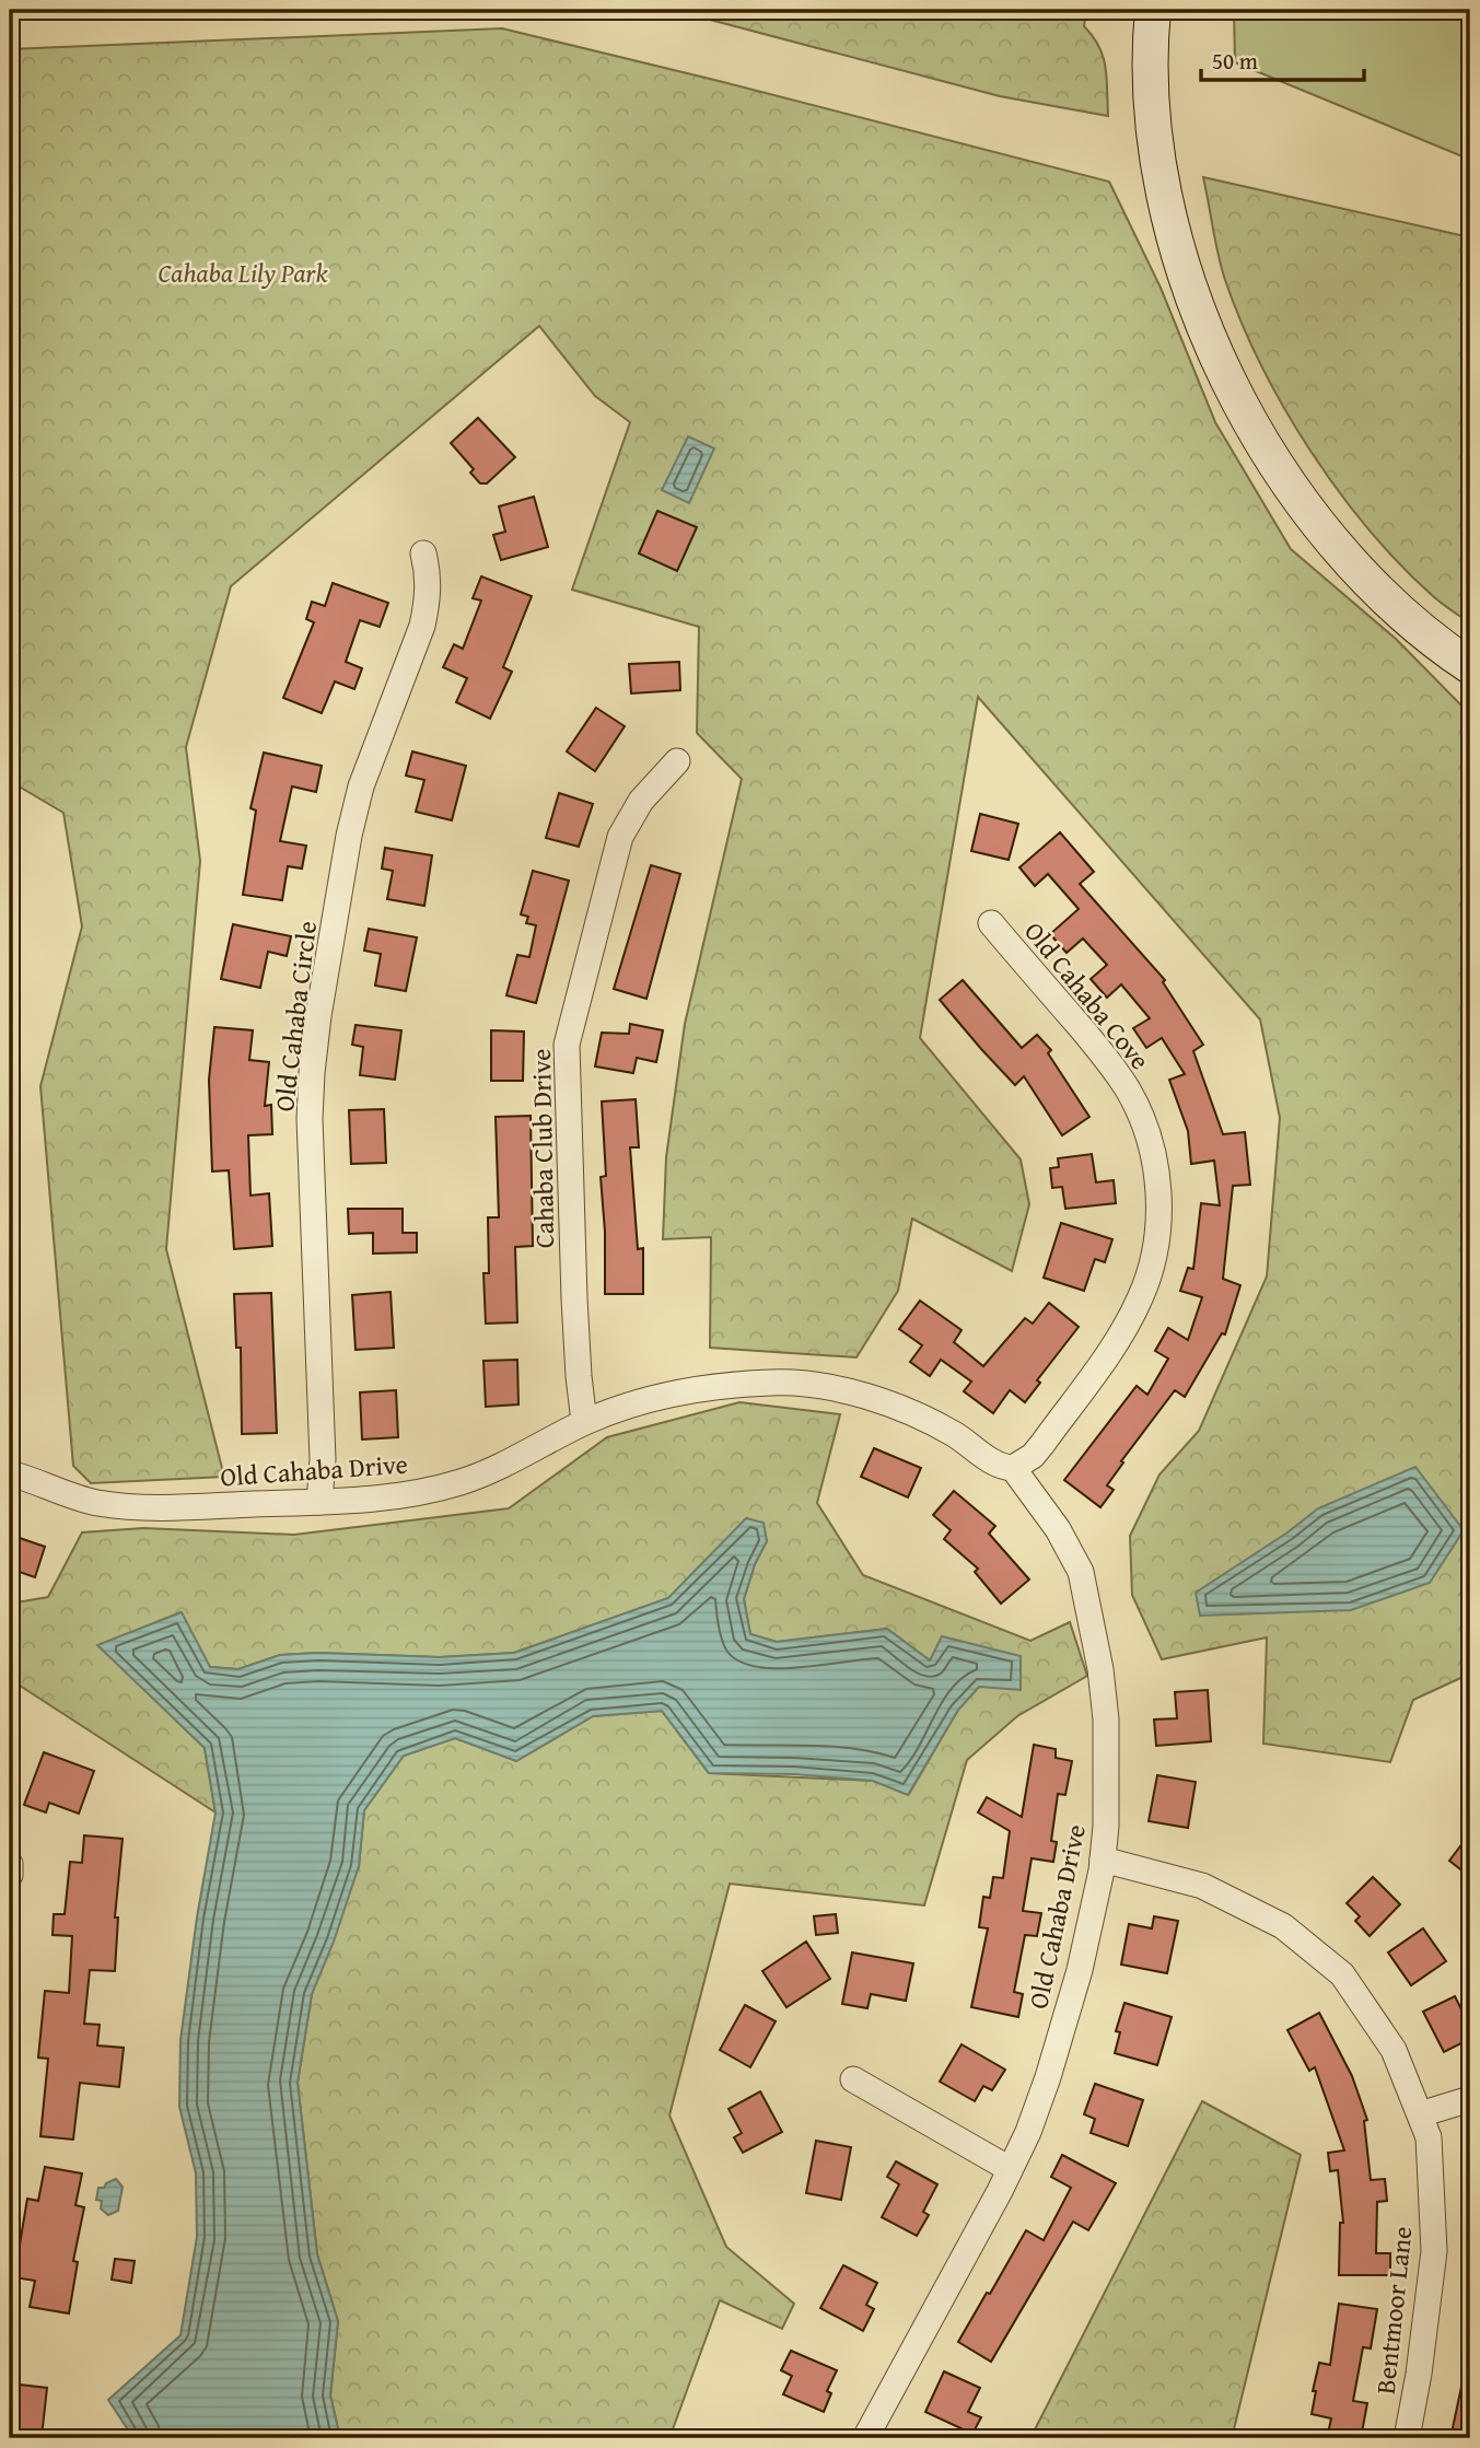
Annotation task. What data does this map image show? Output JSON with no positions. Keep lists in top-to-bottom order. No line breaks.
{"streets":{"street":["Old Cahaba Cove","Old Cahaba Circle","Cahaba Club Drive","Old Cahaba Drive","Bentmoor Lane"]},"crossings":[["Old Cahaba Cove","Old Cahaba Drive"],["Old Cahaba Circle","Old Cahaba Drive"],["Cahaba Club Drive","Old Cahaba Drive"],["Old Cahaba Drive","Bentmoor Lane"]],"parks":["Cahaba Lily Park"],"scale_bar":"50 m"}
